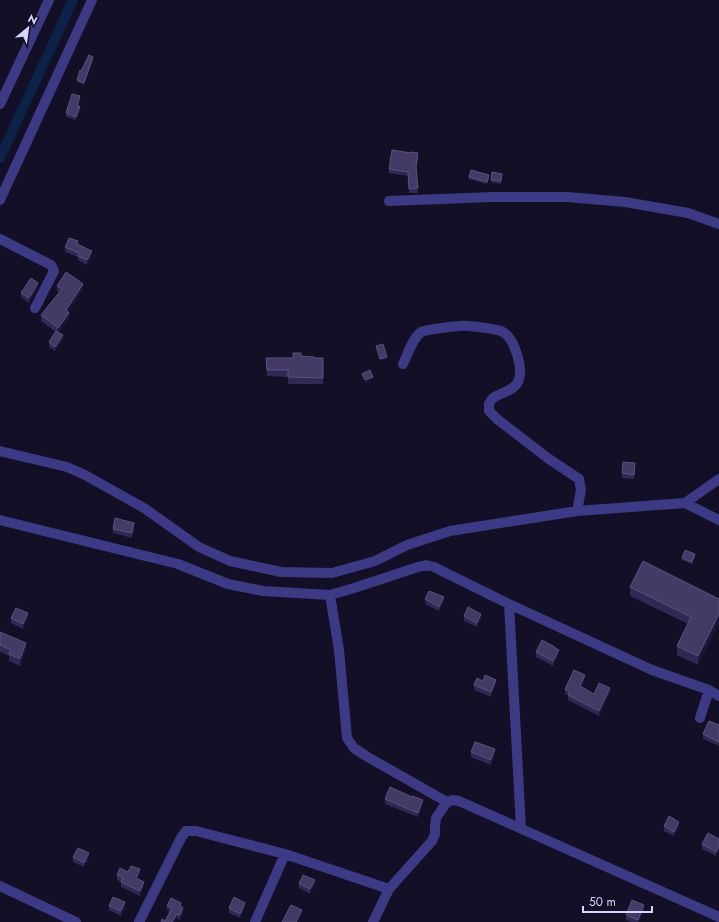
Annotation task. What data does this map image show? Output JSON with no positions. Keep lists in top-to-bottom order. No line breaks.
{"scale_bar":"50 m","north":"top right"}
